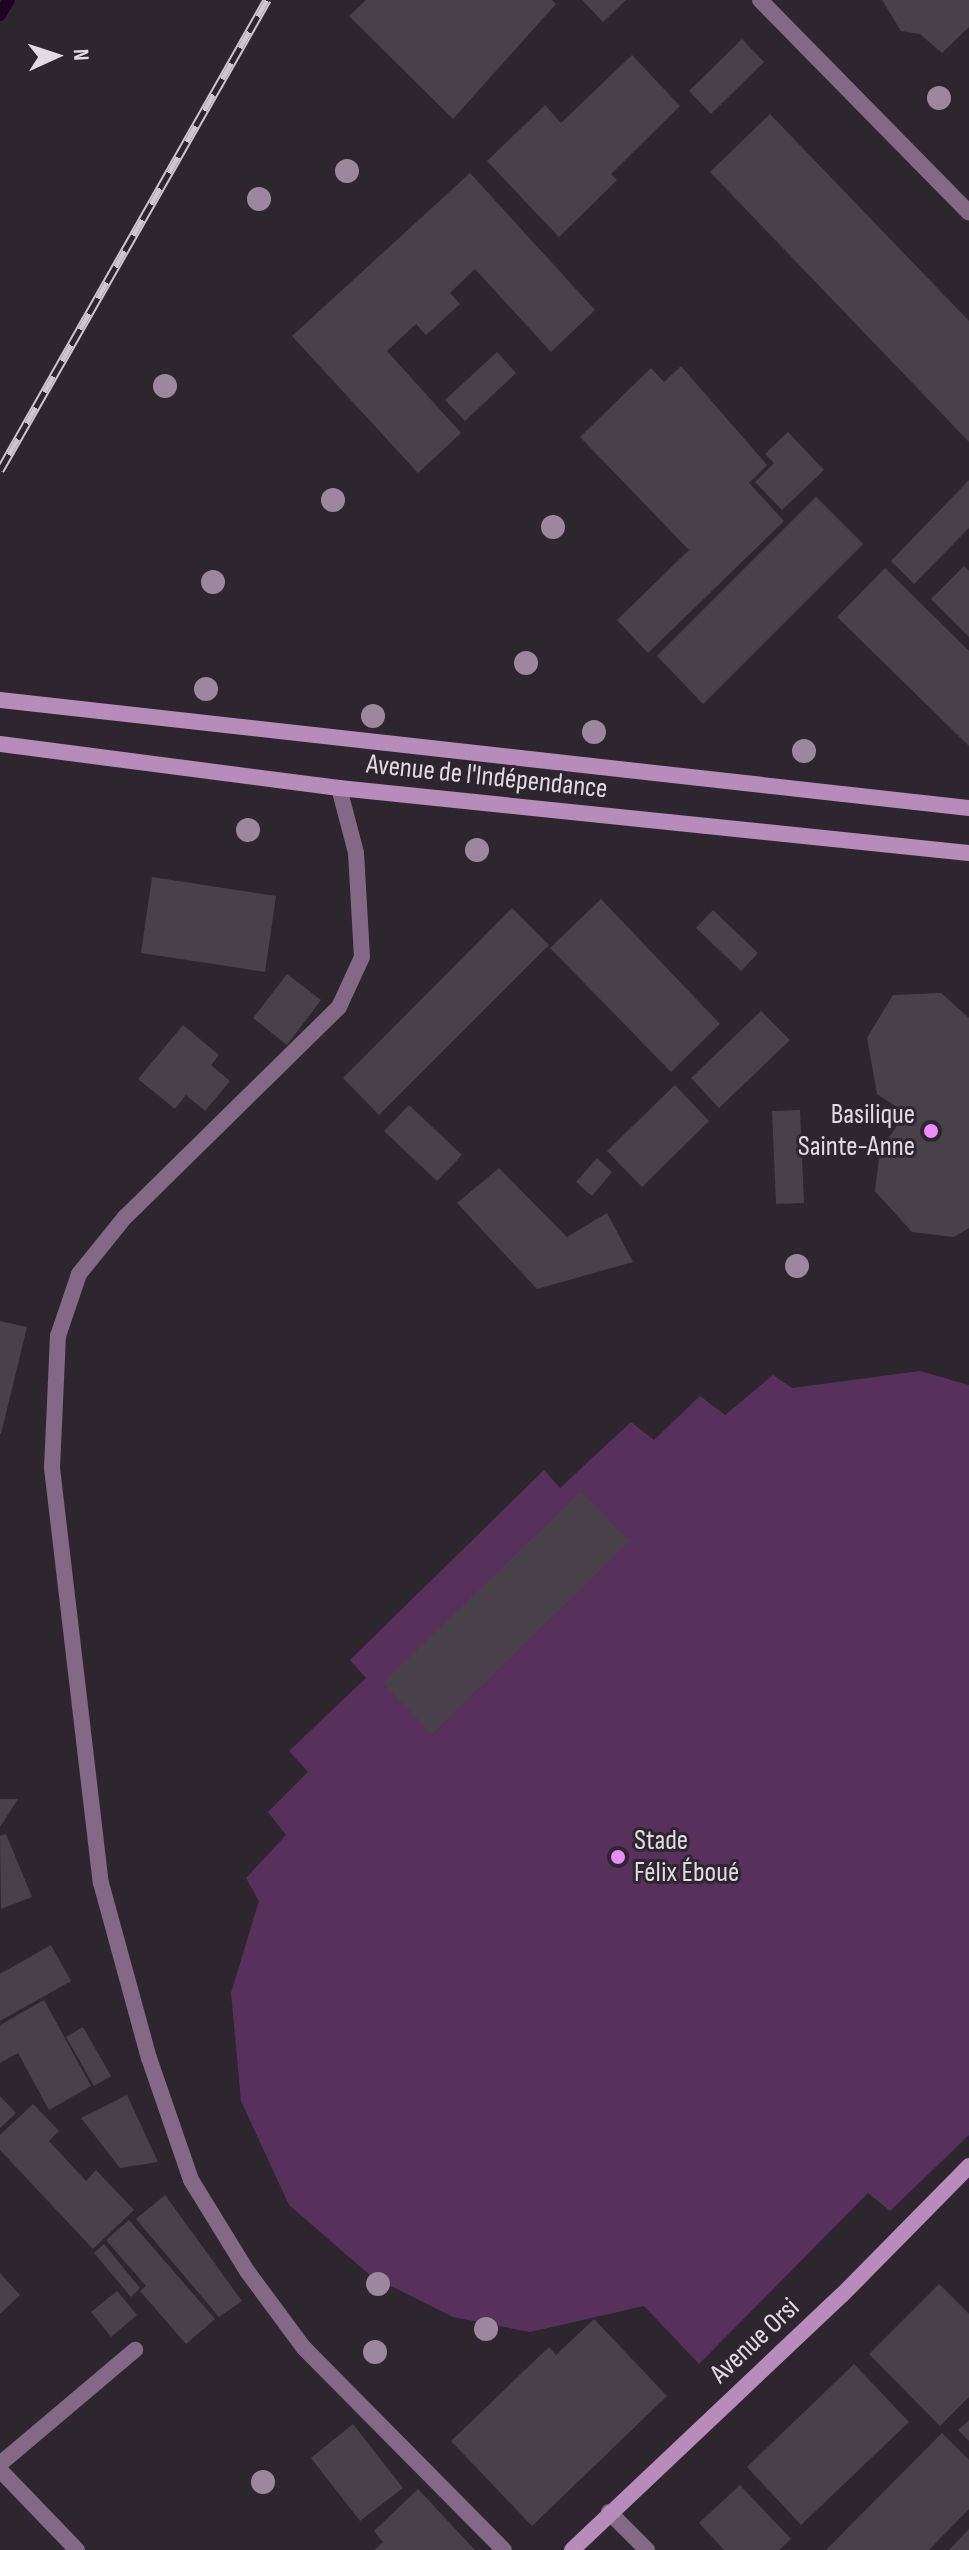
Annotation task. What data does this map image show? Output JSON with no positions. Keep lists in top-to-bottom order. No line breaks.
{"streets":{"main road":["Avenue de l'Indépendance","Avenue Orsi"]},"places":["Basilique Sainte-Anne","Stade Félix Éboué"],"north":"right"}
